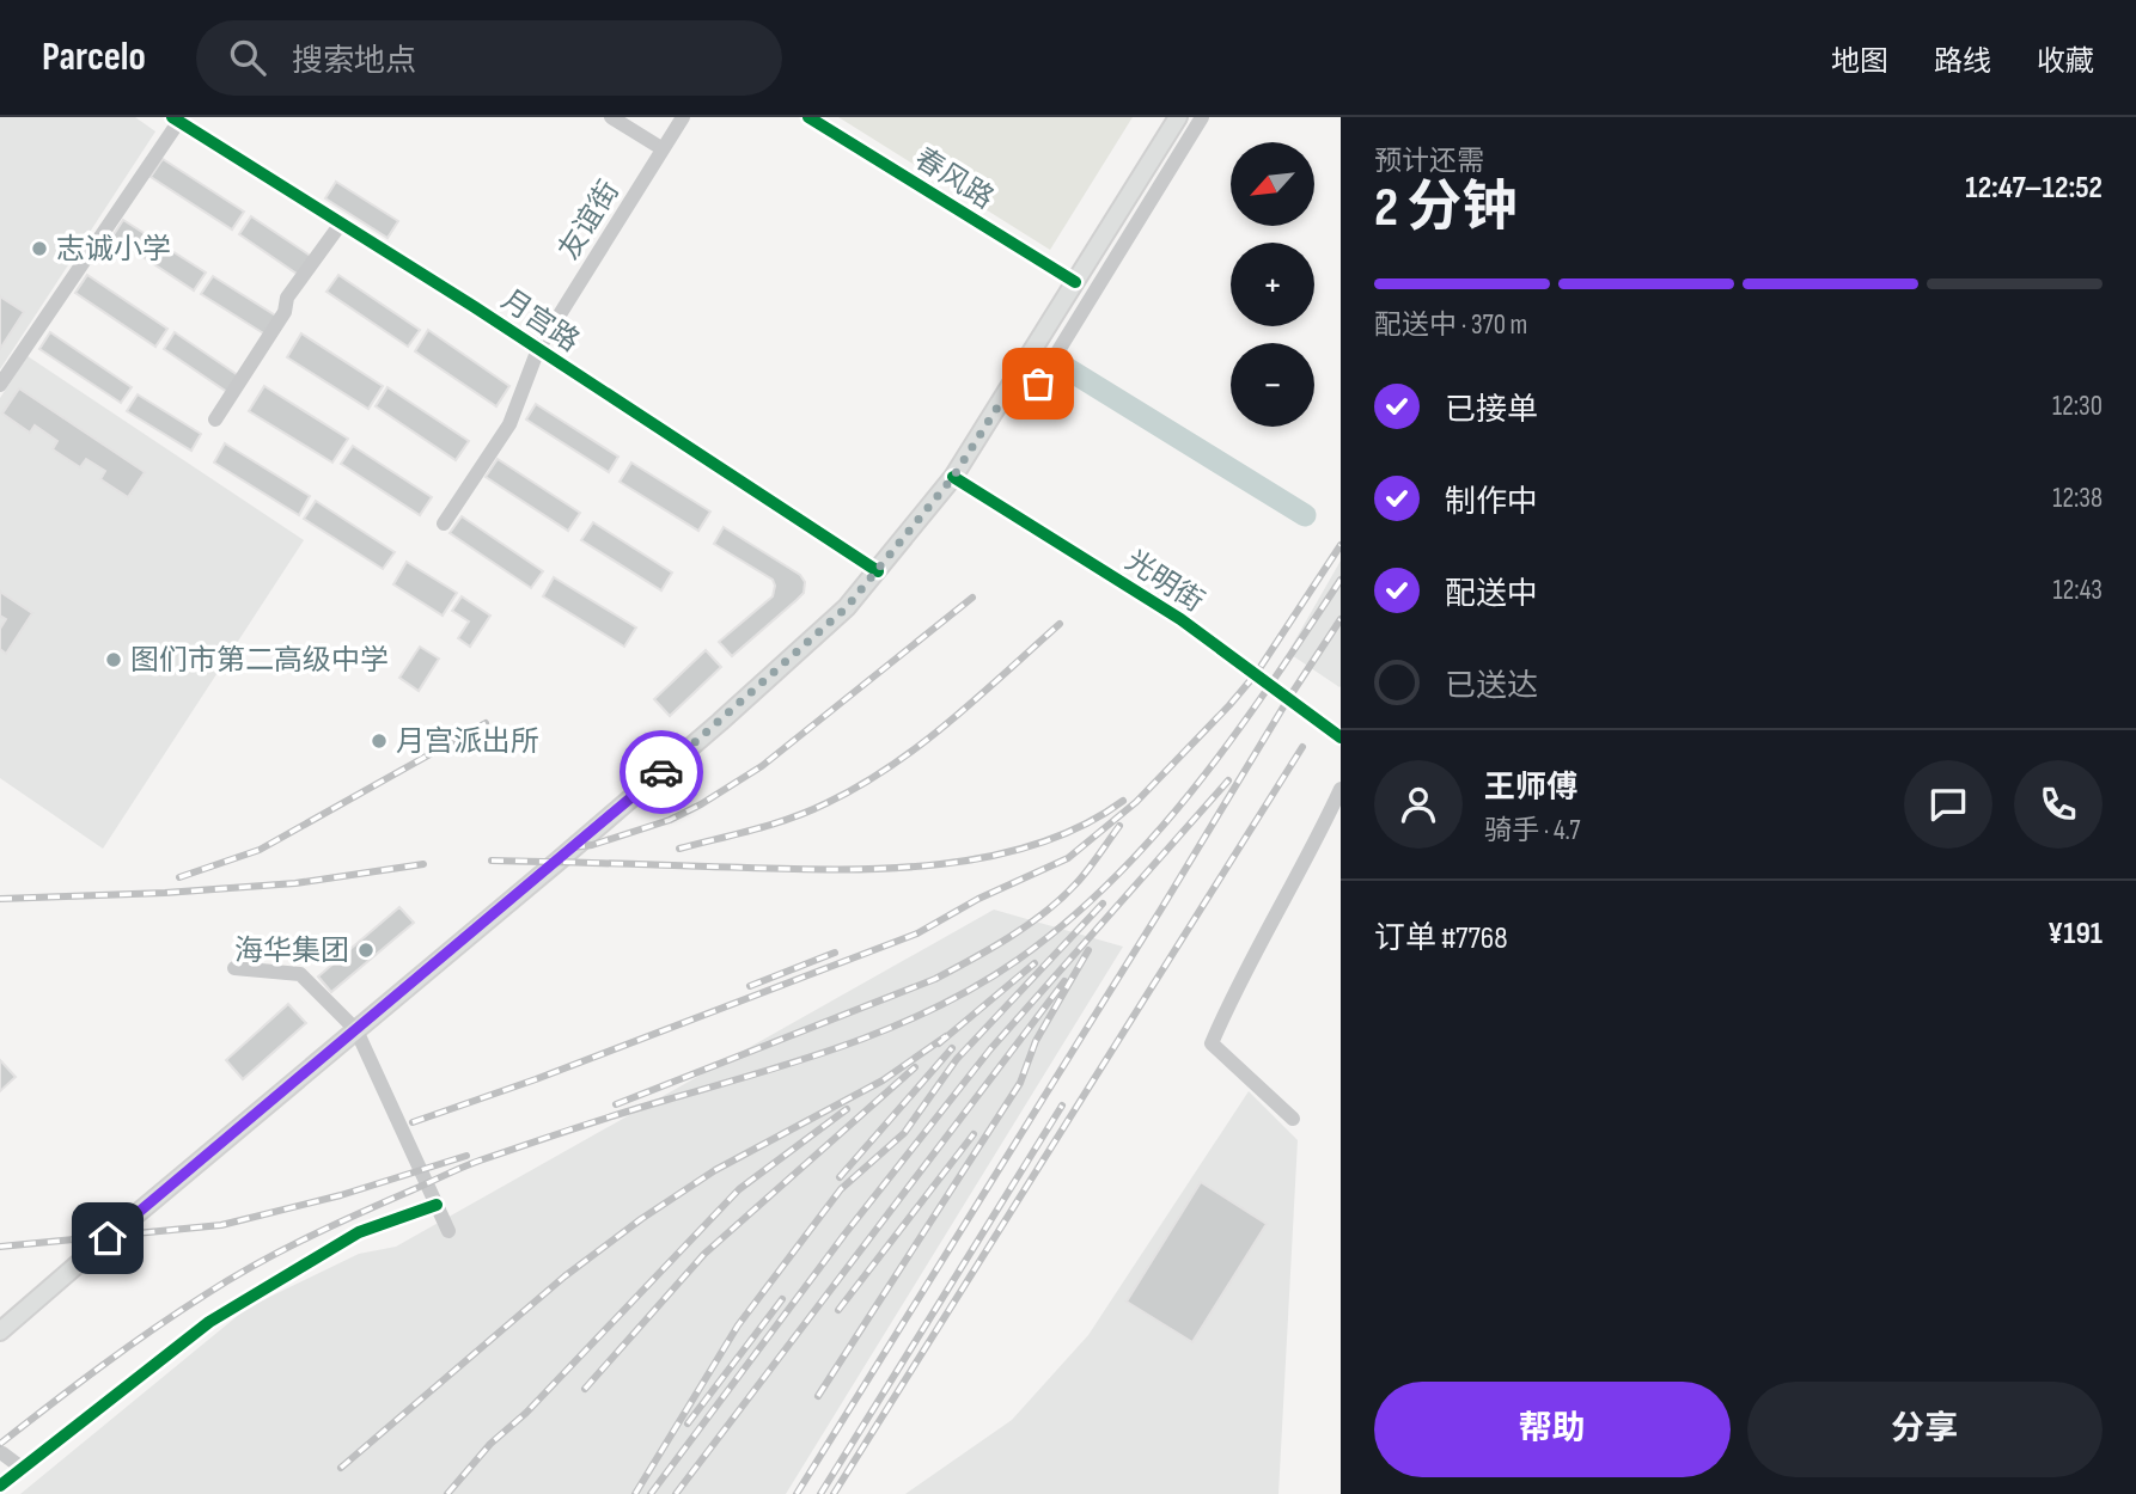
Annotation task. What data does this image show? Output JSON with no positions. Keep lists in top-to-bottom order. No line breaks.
{"streets":{"street":["春风路","友谊街","月宫路","光明街"]},"crossings":[["友谊街","月宫路"]],"places":["志诚小学","图们市第二高级中学","月宫派出所","海华集团"],"north":"bottom left","page":{"header":"Parcelo","search":"搜索地点","nav":["地图","路线","收藏"],"heading":["2 分钟","预计还需","12:47–12:52"],"panel":["王师傅","骑手 · 4.7","订单 #7768","¥191"],"map_buttons":["+","−"],"bar":"配送中 · 370 m","list":[["已接单","12:30"],["制作中","12:38"],["配送中","12:43"],"已送达"],"buttons":["帮助","分享"]}}
